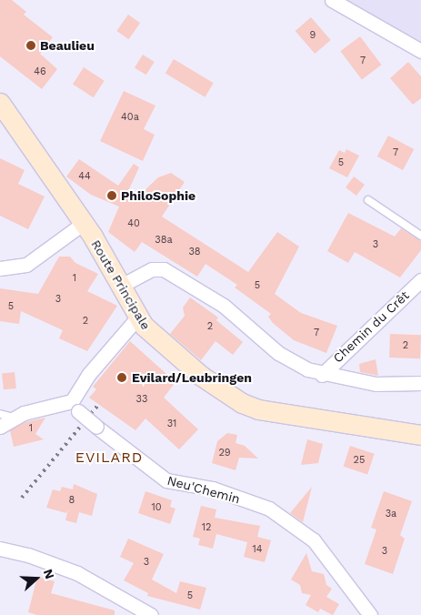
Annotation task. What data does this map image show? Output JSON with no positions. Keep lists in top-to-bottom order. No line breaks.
{"streets":{"street":["Route Principale","Chemin du Crêt","Neu'Chemin"]},"districts":["EVILARD"],"places":["Beaulieu","PhiloSophie","Evilard/Leubringen"],"house_numbers":["9","7","46","40a","7","5","44","40","38a","3","38","1","5","3","5","2","2","7","2","33","31","1","29","25","8","10","3a","12","14","3","3","5"],"north":"right"}
